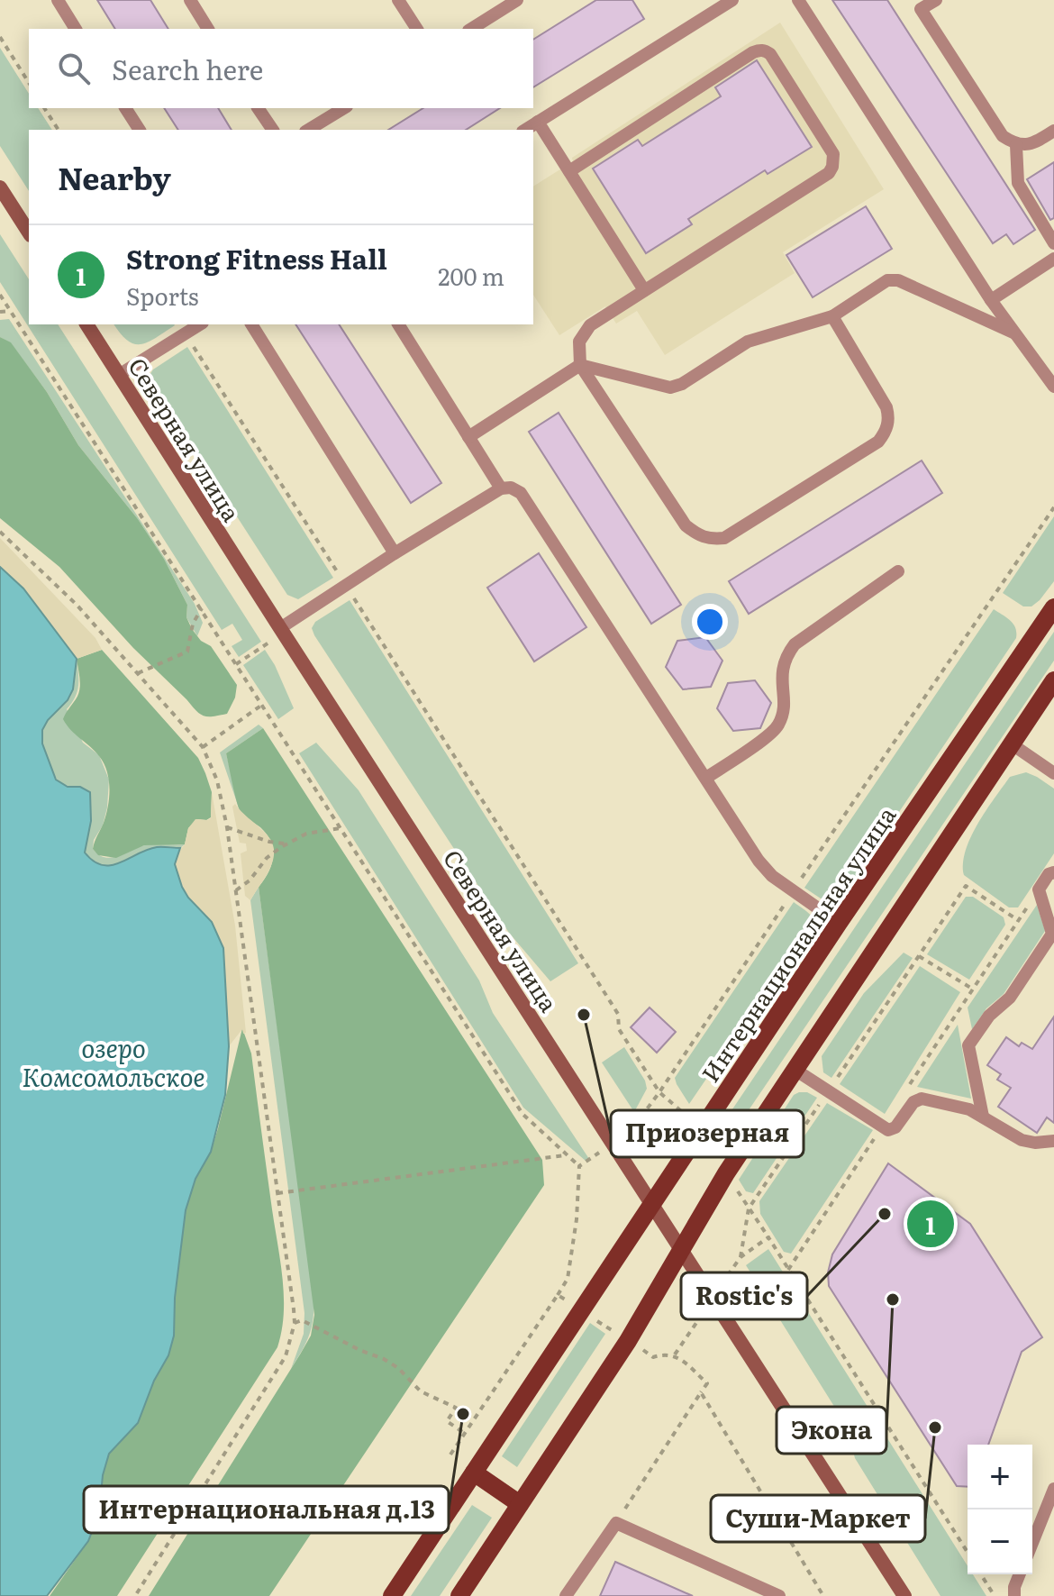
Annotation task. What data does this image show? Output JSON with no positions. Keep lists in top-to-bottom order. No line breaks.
{"streets":{"main road":["Северная улица","Интернациональная улица"]},"crossings":[["Северная улица","Интернациональная улица"]],"water":["озеро Комсомольское"],"places":["Приозерная","Rostic's","Экона","Интернациональная д.13","Суши-Маркет"],"page":{"search":"Search here","heading":"Nearby","list":[{"mark":"1","name":"Strong Fitness Hall","note":"Sports","value":"200 m"}],"pins":"1","map_buttons":["+","−"]}}
